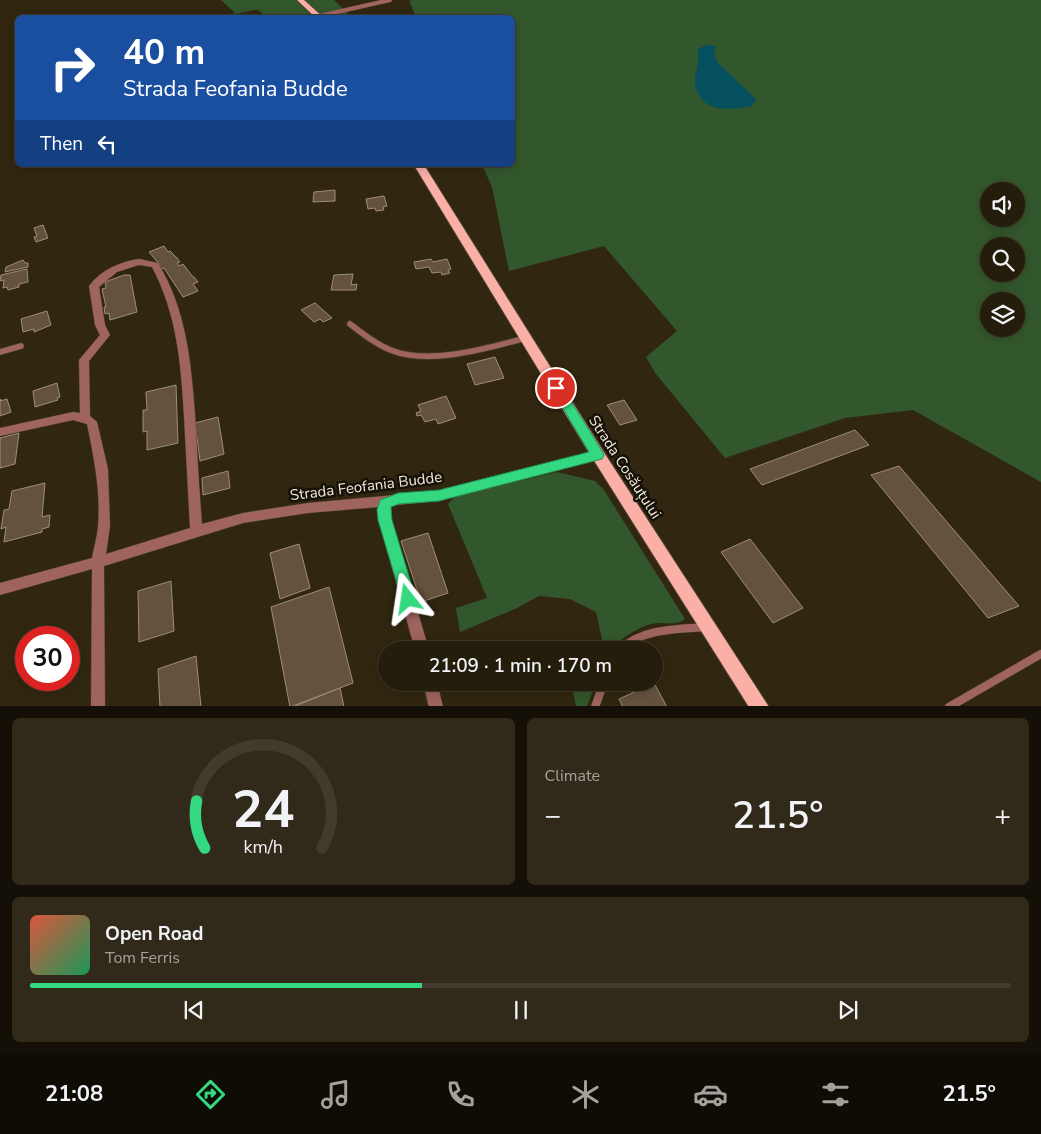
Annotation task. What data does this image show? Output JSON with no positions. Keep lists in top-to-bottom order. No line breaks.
{"streets":{"main road":["Strada Cosăuțului"],"street":["Strada Feofania Budde"]},"crossings":[["Strada Cosăuțului","Strada Feofania Budde"]],"page":{"turn":["40 m","Strada Feofania Budde"],"then":"Then","limit":"30","trip":"21:09 · 1 min · 170 m","tile":"Climate","heat":["−","21.5°","+"],"song":["Open Road","Tom Ferris"],"tabs":["21:08","21.5°"],"gauge":["24","km/h"]}}
